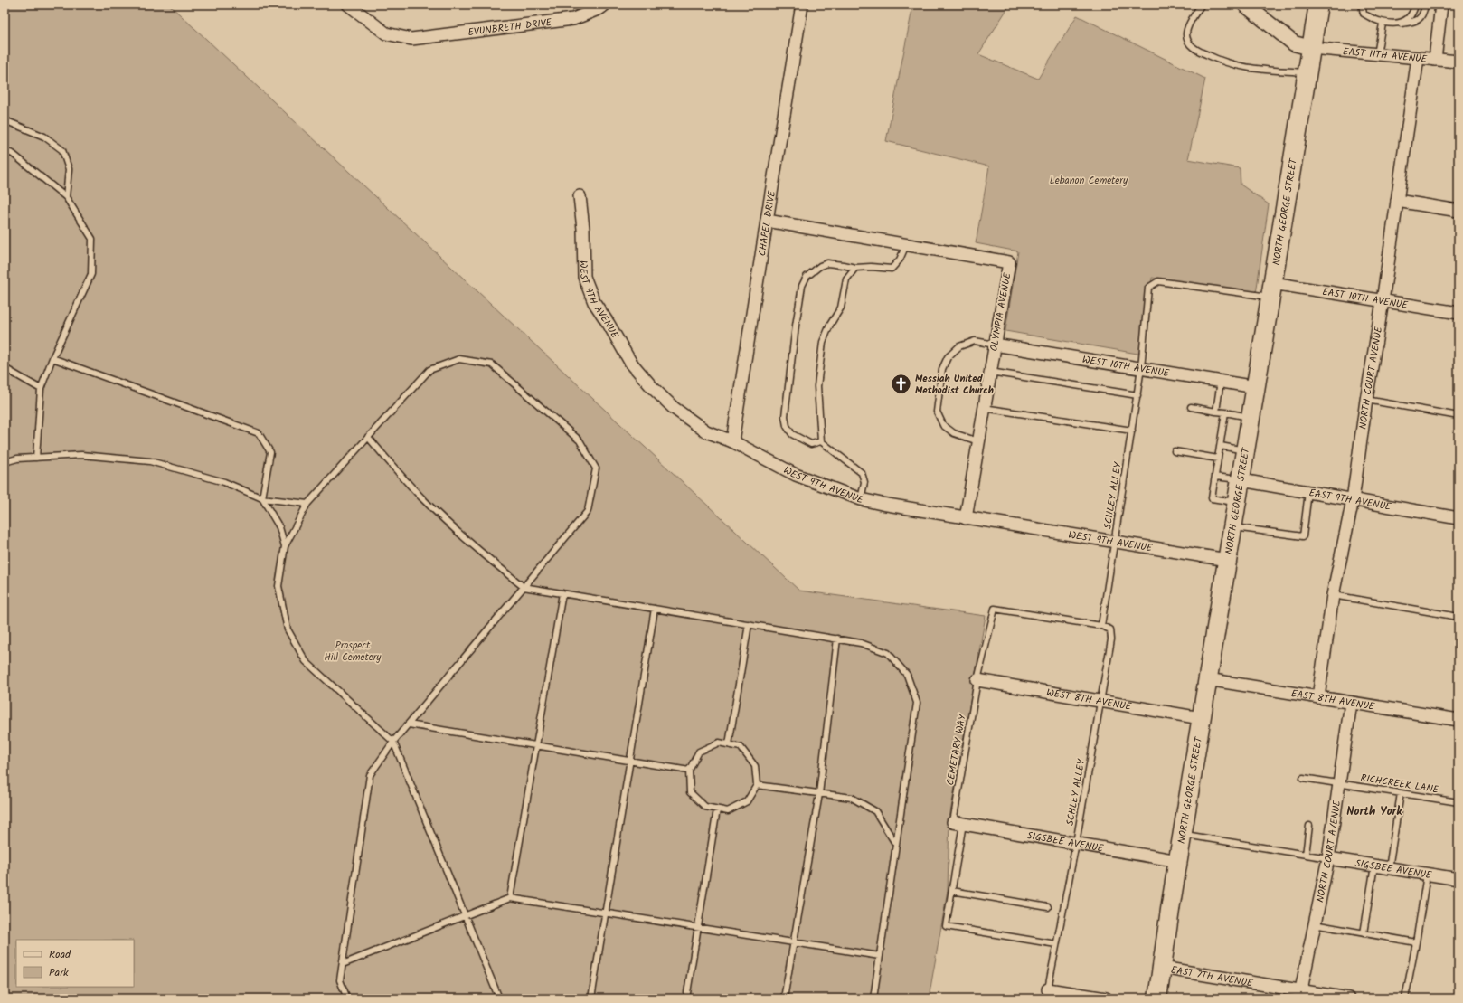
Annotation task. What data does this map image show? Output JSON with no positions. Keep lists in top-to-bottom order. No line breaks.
{"streets":{"main road":["NORTH GEORGE STREET"],"street":["EVUNBRETH DRIVE","EAST 11TH AVENUE","CHAPEL DRIVE","WEST 9TH AVENUE","EAST 10TH AVENUE","OLYMPIA AVENUE","WEST 10TH AVENUE","NORTH COURT AVENUE","EAST 9TH AVENUE","WEST 8TH AVENUE","EAST 8TH AVENUE","SIGSBEE AVENUE","EAST 7TH AVENUE"],"lane":["SCHLEY ALLEY","CEMETARY WAY","RICHCREEK LANE"]},"crossings":[["EAST 11TH AVENUE","NORTH GEORGE STREET"],["EAST 11TH AVENUE","NORTH COURT AVENUE"],["NORTH GEORGE STREET","WEST 9TH AVENUE"],["NORTH GEORGE STREET","EAST 10TH AVENUE"],["NORTH GEORGE STREET","WEST 10TH AVENUE"],["NORTH GEORGE STREET","SCHLEY ALLEY"],["NORTH GEORGE STREET","EAST 9TH AVENUE"],["NORTH GEORGE STREET","WEST 8TH AVENUE"],["NORTH GEORGE STREET","EAST 8TH AVENUE"],["NORTH GEORGE STREET","SIGSBEE AVENUE"],["NORTH GEORGE STREET","EAST 7TH AVENUE"],["CHAPEL DRIVE","WEST 9TH AVENUE"],["CHAPEL DRIVE","OLYMPIA AVENUE"],["WEST 9TH AVENUE","OLYMPIA AVENUE"],["WEST 9TH AVENUE","SCHLEY ALLEY"],["EAST 10TH AVENUE","NORTH COURT AVENUE"],["EAST 10TH AVENUE","SCHLEY ALLEY"],["OLYMPIA AVENUE","WEST 10TH AVENUE"],["WEST 10TH AVENUE","SCHLEY ALLEY"],["NORTH COURT AVENUE","EAST 9TH AVENUE"],["NORTH COURT AVENUE","EAST 8TH AVENUE"],["NORTH COURT AVENUE","RICHCREEK LANE"],["NORTH COURT AVENUE","SIGSBEE AVENUE"],["NORTH COURT AVENUE","EAST 7TH AVENUE"],["SCHLEY ALLEY","WEST 8TH AVENUE"],["SCHLEY ALLEY","CEMETARY WAY"],["SCHLEY ALLEY","SIGSBEE AVENUE"],["WEST 8TH AVENUE","CEMETARY WAY"],["CEMETARY WAY","SIGSBEE AVENUE"]],"districts":["North York"],"parks":["Lebanon Cemetery","Prospect Hill Cemetery"],"places":{"church":["Messiah United Methodist Church"]},"legend":["Road","Park"]}
